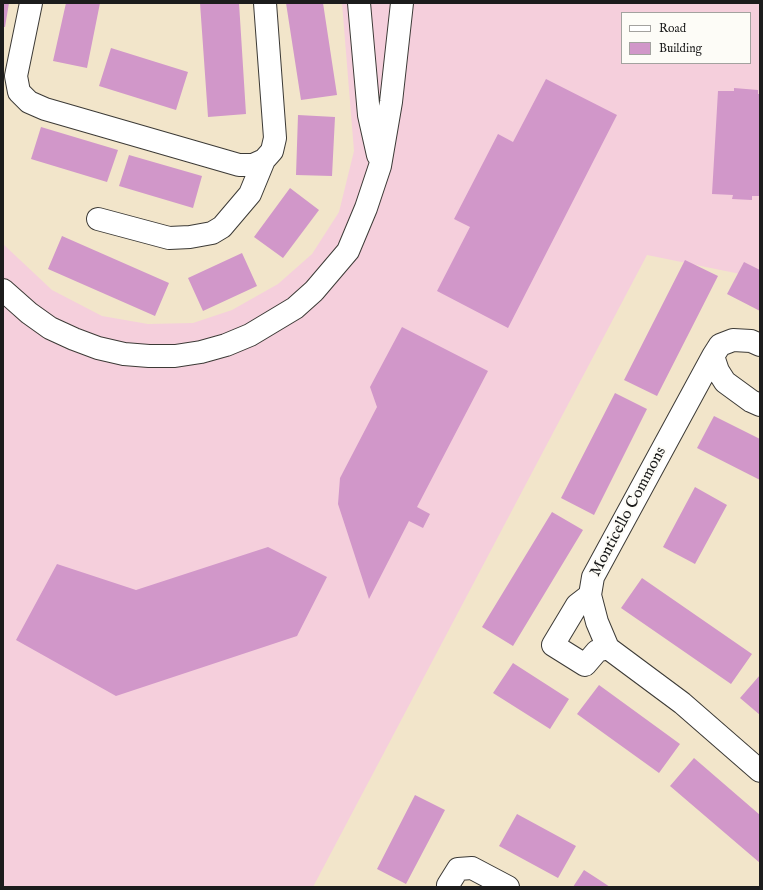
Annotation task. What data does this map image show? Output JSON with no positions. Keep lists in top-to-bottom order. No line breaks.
{"streets":{"street":["Monticello Commons"]},"legend":["Road","Building"]}
